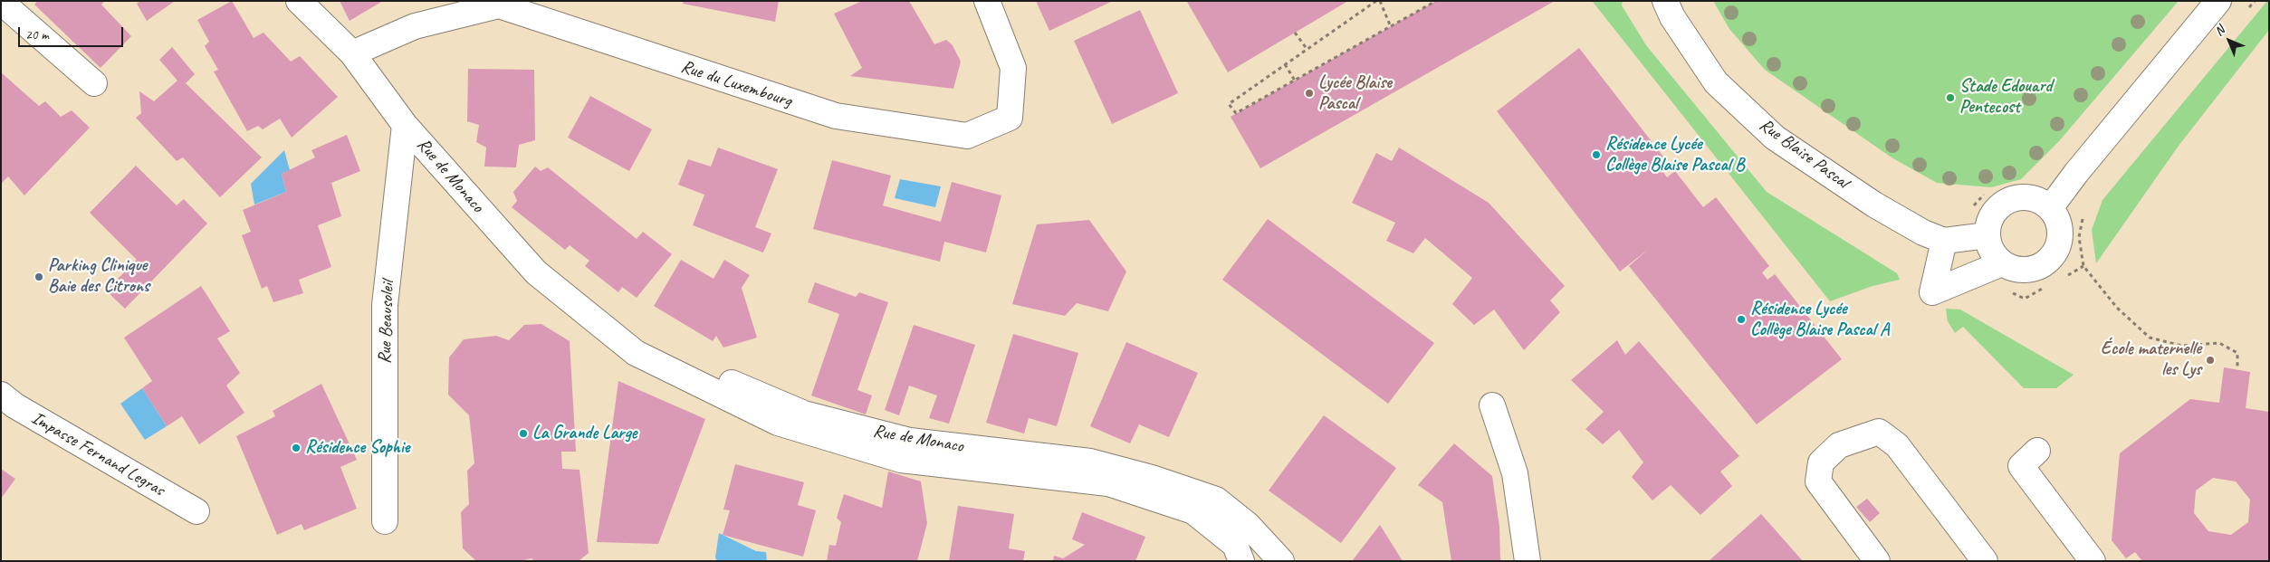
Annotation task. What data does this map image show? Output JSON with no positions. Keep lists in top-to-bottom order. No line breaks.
{"streets":{"street":["Rue du Luxembourg","Rue Blaise Pascal","Rue de Monaco","Rue Beausoleil","Impasse Fernand Legras"]},"crossings":[["Rue du Luxembourg","Rue de Monaco"],["Rue de Monaco","Rue Beausoleil"]],"places":["Lycée Blaise Pascal","Stade Edouard Pentecost","Résidence Lycée Collège Blaise Pascal B","Parking Clinique Baie des Citrons","Résidence Lycée Collège Blaise Pascal A","École maternelle les Lys","La Grande Large","Résidence Sophie"],"scale_bar":"20 m","north":"top left"}
